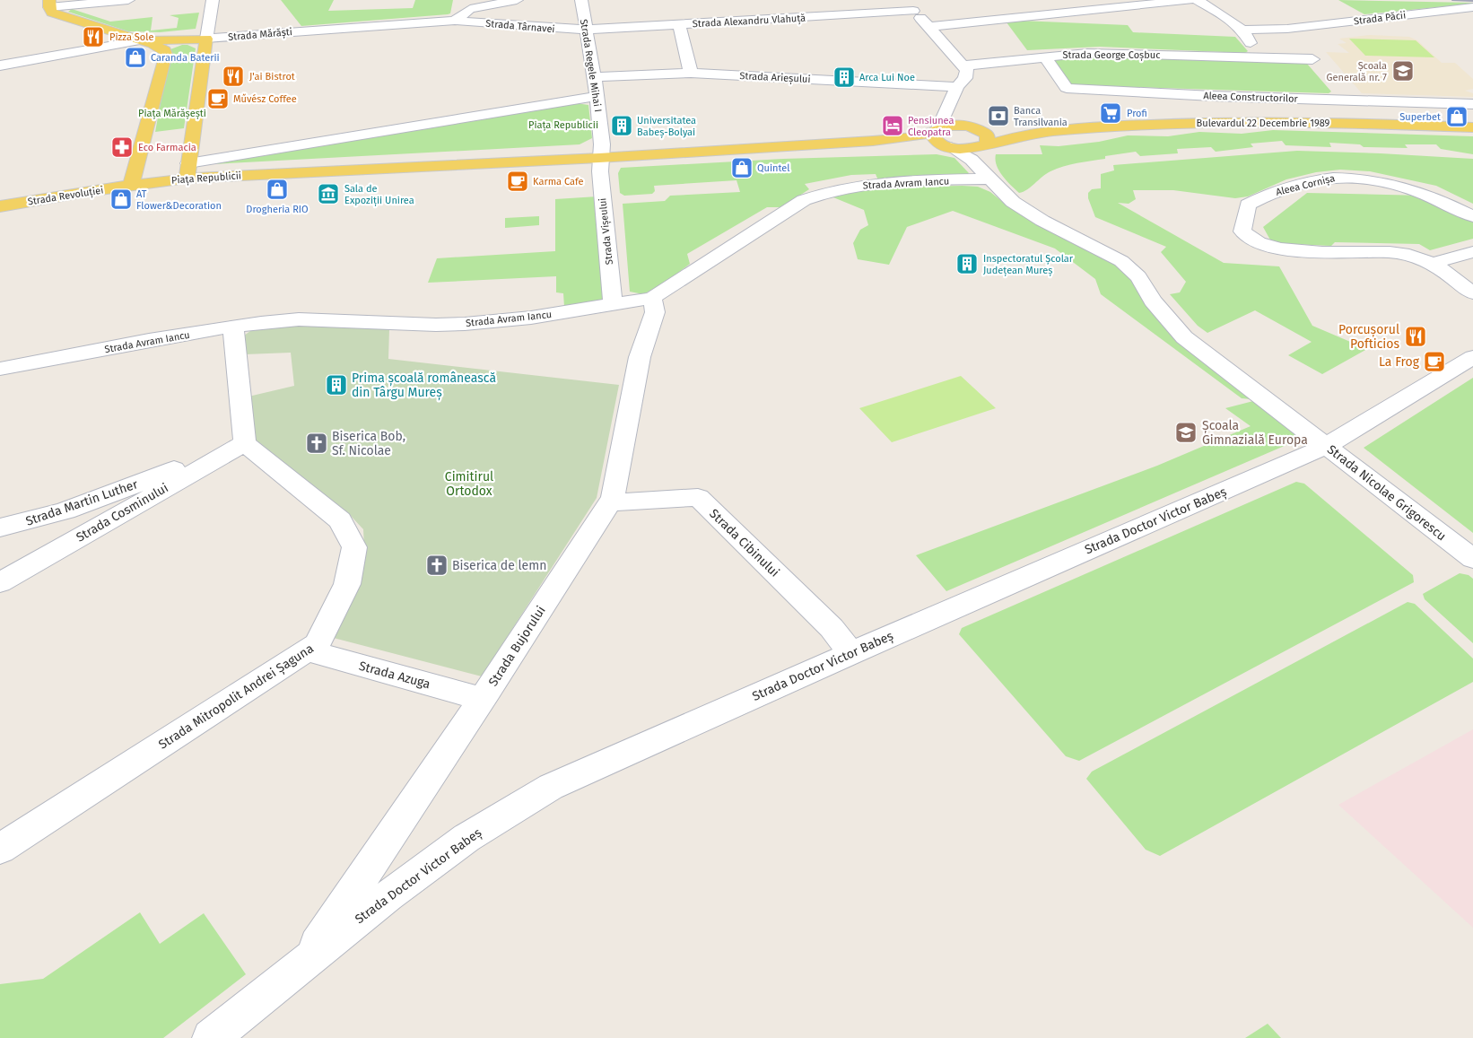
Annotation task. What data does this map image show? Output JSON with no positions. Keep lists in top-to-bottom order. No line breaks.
{"streets":{"main road":["Strada Mărăști","Bulevardul 22 Decembrie 1989","Piața Republicii","Strada Revoluției"],"street":["Strada Păcii","Strada Alexandru Vlahuță","Strada Târnavei","Strada George Coșbuc","Strada Regele Mihai I","Strada Arieșului","Aleea Constructorilor","Strada Avram Iancu","Aleea Cornișa","Strada Vișeului","Strada Nicolae Grigorescu","Strada Martin Luther","Strada Cosminului","Strada Doctor Victor Babeș","Strada Cibinului","Strada Bujorului","Strada Azuga","Strada Mitropolit Andrei Șaguna"]},"crossings":[["Strada Păcii","Strada George Coșbuc"],["Strada Alexandru Vlahuță","Strada Târnavei"],["Strada Alexandru Vlahuță","Strada Regele Mihai I"],["Strada Târnavei","Strada Mărăști"],["Strada Târnavei","Strada Regele Mihai I"],["Strada George Coșbuc","Aleea Constructorilor"],["Strada Regele Mihai I","Strada Arieșului"],["Strada Regele Mihai I","Piața Republicii"],["Strada Regele Mihai I","Strada Vișeului"],["Bulevardul 22 Decembrie 1989","Piața Republicii"],["Bulevardul 22 Decembrie 1989","Strada Nicolae Grigorescu"],["Piața Republicii","Strada Revoluției"],["Piața Republicii","Strada Vișeului"],["Piața Republicii","Strada Nicolae Grigorescu"],["Strada Avram Iancu","Strada Vișeului"],["Strada Avram Iancu","Strada Nicolae Grigorescu"],["Strada Avram Iancu","Strada Bujorului"],["Strada Nicolae Grigorescu","Strada Doctor Victor Babeș"],["Strada Martin Luther","Strada Cosminului"],["Strada Martin Luther","Strada Mitropolit Andrei Șaguna"],["Strada Cosminului","Strada Mitropolit Andrei Șaguna"],["Strada Doctor Victor Babeș","Strada Cibinului"],["Strada Doctor Victor Babeș","Strada Bujorului"],["Strada Cibinului","Strada Bujorului"],["Strada Bujorului","Strada Azuga"],["Strada Azuga","Strada Mitropolit Andrei Șaguna"]],"parks":["Piața Mărășești","Piața Republicii","Cimitirul Ortodox"],"places":{"restaurant":["Pizza Sole","J'ai Bistrot","Porcușorul Pofticios"],"shop":["Caranda Baterii","Superbet","Quintel","Drogheria RIO","AT Flower&Decoration"],"school or university":["Școala Generală nr. 7","Școala Gimnazială Europa"],"building":["Arca Lui Noe","Universitatea Babeș-Bolyai","Inspectoratul Școlar Județean Mureș","Prima școală românească din Târgu Mureș"],"cafe":["Művész Coffee","Karma Cafe","La Frog"],"supermarket":["Profi"],"bank":["Banca Transilvania"],"hotel":["Pensiunea Cleopatra"],"pharmacy":["Eco Farmacia"],"museum":["Sala de Expoziții Unirea"],"church":["Biserica Bob, Sf. Nicolae","Biserica de lemn"]}}
